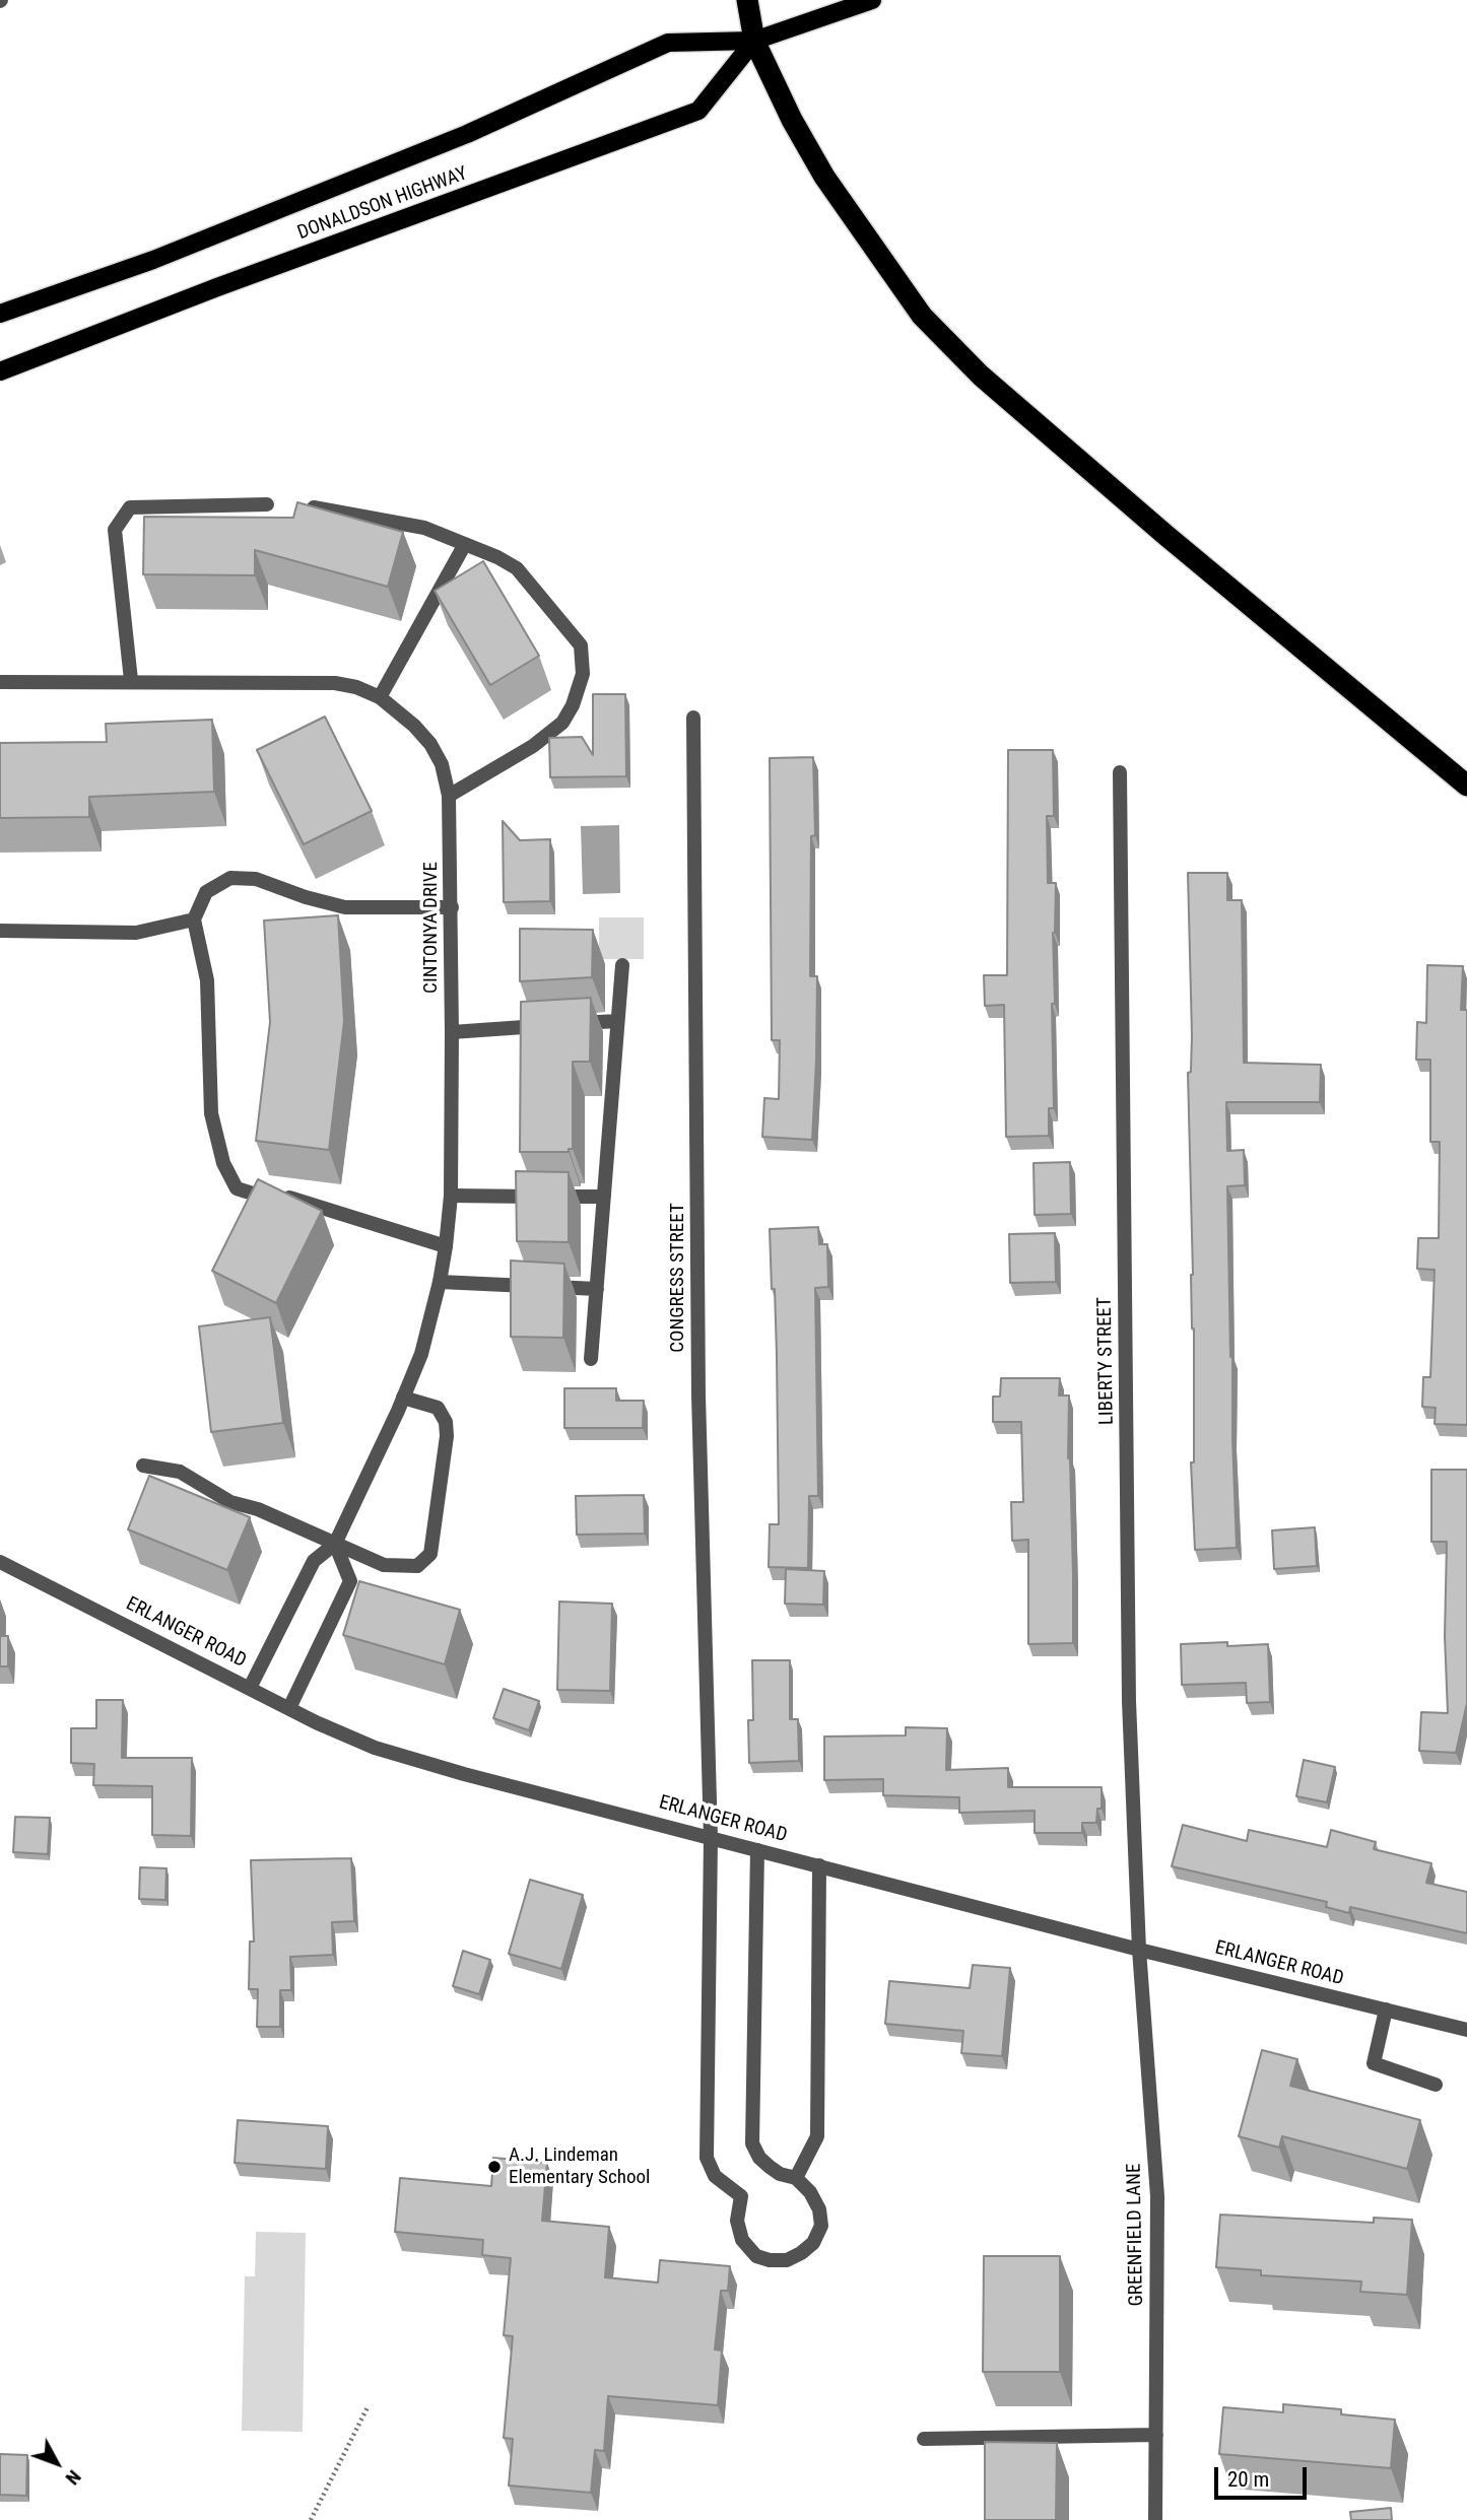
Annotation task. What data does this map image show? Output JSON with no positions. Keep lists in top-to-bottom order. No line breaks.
{"streets":{"main road":["DONALDSON HIGHWAY"],"street":["CINTONYA DRIVE","CONGRESS STREET","LIBERTY STREET","ERLANGER ROAD","GREENFIELD LANE"]},"crossings":[["CINTONYA DRIVE","ERLANGER ROAD"],["CONGRESS STREET","ERLANGER ROAD"],["LIBERTY STREET","ERLANGER ROAD"],["LIBERTY STREET","GREENFIELD LANE"],["ERLANGER ROAD","GREENFIELD LANE"]],"places":["A.J. Lindeman Elementary School"],"scale_bar":"20 m","north":"bottom right"}
